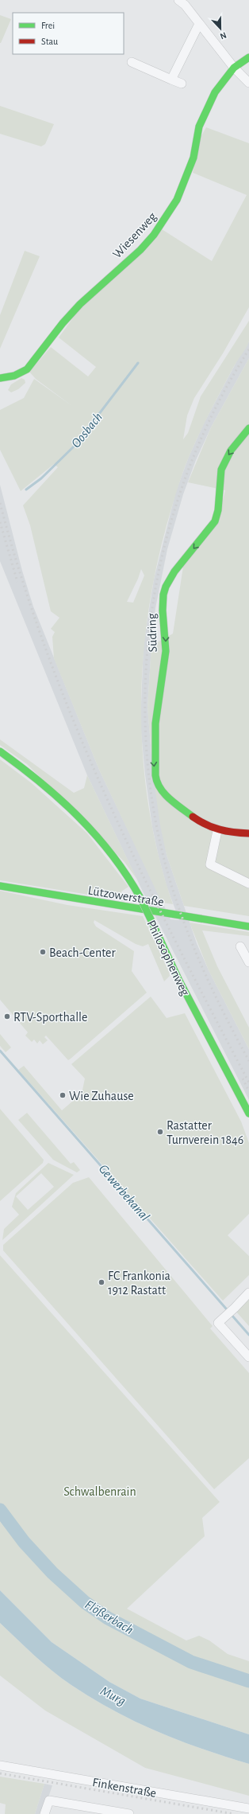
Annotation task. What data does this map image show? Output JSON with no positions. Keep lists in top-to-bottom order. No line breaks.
{"streets":{"street":["Wiesenweg","Südring","Lützowerstraße","Philosophenweg","Finkenstraße"]},"one_way":["Südring"],"water":["Oosbach","Gewerbekanal","Flößerbach","Murg"],"parks":["Schwalbenrain"],"places":["Beach-Center","RTV-Sporthalle","Wie Zuhause","Rastatter Turnverein 1846","FC Frankonia 1912 Rastatt"],"legend":["Frei","Stau"],"north":"bottom"}
